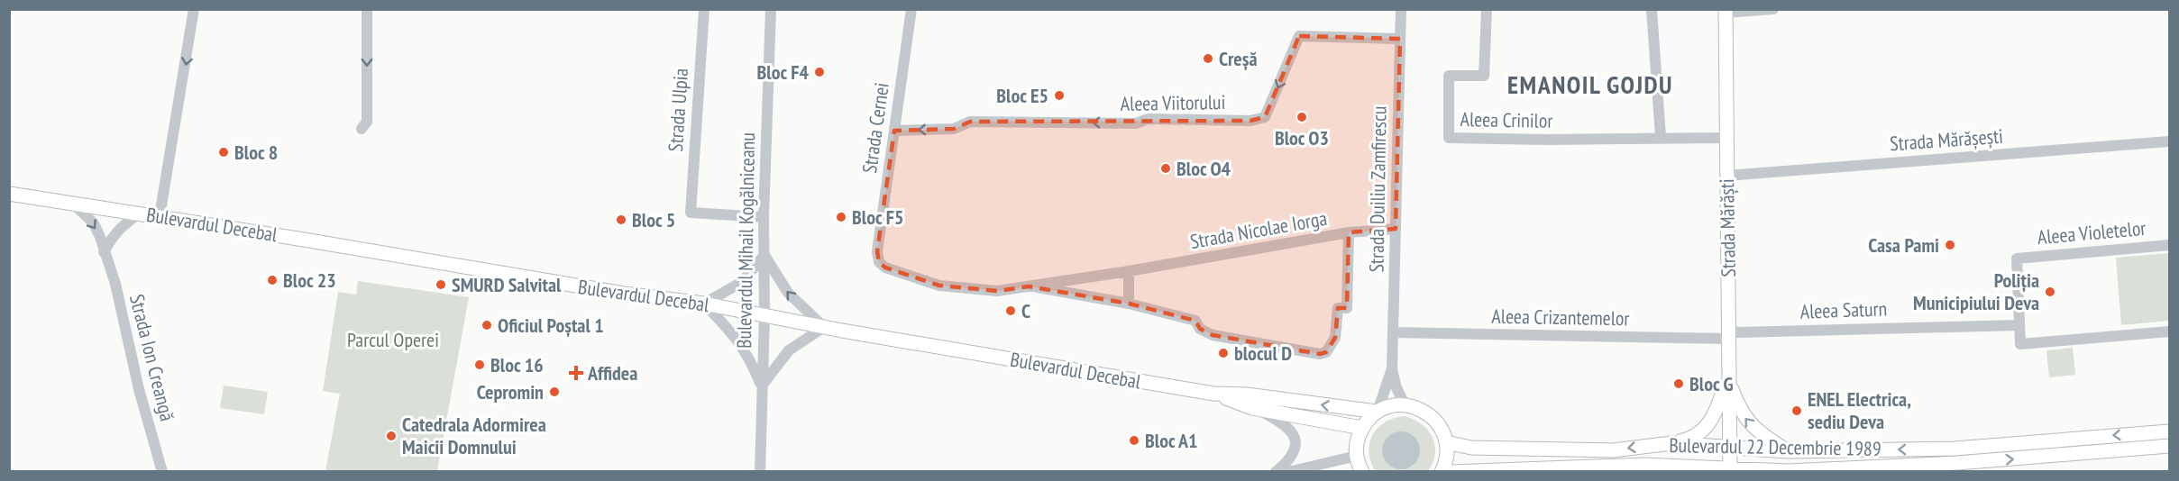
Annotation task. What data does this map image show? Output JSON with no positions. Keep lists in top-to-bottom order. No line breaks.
{"streets":{"main road":["Bulevardul Decebal","Strada Mărăști","Bulevardul 22 Decembrie 1989"],"street":["Aleea Viitorului","Strada Ulpia","Aleea Crinilor","Strada Cernei","Strada Mărășești","Strada Duiliu Zamfirescu","Strada Nicolae Iorga","Aleea Violetelor","Bulevardul Mihail Kogălniceanu","Aleea Saturn","Aleea Crizantemelor","Strada Ion Creangă"]},"crossings":[["Aleea Viitorului","Strada Cernei"],["Aleea Viitorului","Strada Duiliu Zamfirescu"],["Strada Ulpia","Bulevardul Mihail Kogălniceanu"],["Aleea Crinilor","Strada Mărăști"],["Strada Cernei","Strada Nicolae Iorga"],["Strada Mărășești","Strada Mărăști"],["Strada Duiliu Zamfirescu","Strada Nicolae Iorga"],["Strada Duiliu Zamfirescu","Aleea Crizantemelor"],["Bulevardul Decebal","Bulevardul Mihail Kogălniceanu"],["Bulevardul Decebal","Strada Ion Creangă"],["Strada Mărăști","Aleea Saturn"],["Strada Mărăști","Aleea Crizantemelor"],["Strada Mărăști","Bulevardul 22 Decembrie 1989"],["Aleea Violetelor","Aleea Saturn"],["Aleea Saturn","Aleea Crizantemelor"]],"one_way":["Aleea Viitorului"],"districts":["EMANOIL GOJDU"],"parks":["Parcul Operei"],"places":{"other":["Creșă","Bloc F4","Bloc E5","Bloc O3","Bloc 8","Bloc O4","Bloc F5","Bloc 5","Casa Pami","Bloc 23","SMURD Salvital","Poliția Municipiului Deva","C","Oficiul Poștal 1","blocul D","Bloc 16","Bloc G","Cepromin","ENEL Electrica, sediu Deva","Catedrala Adormirea Maicii Domnului","Bloc A1"],"health":["Affidea"]}}
